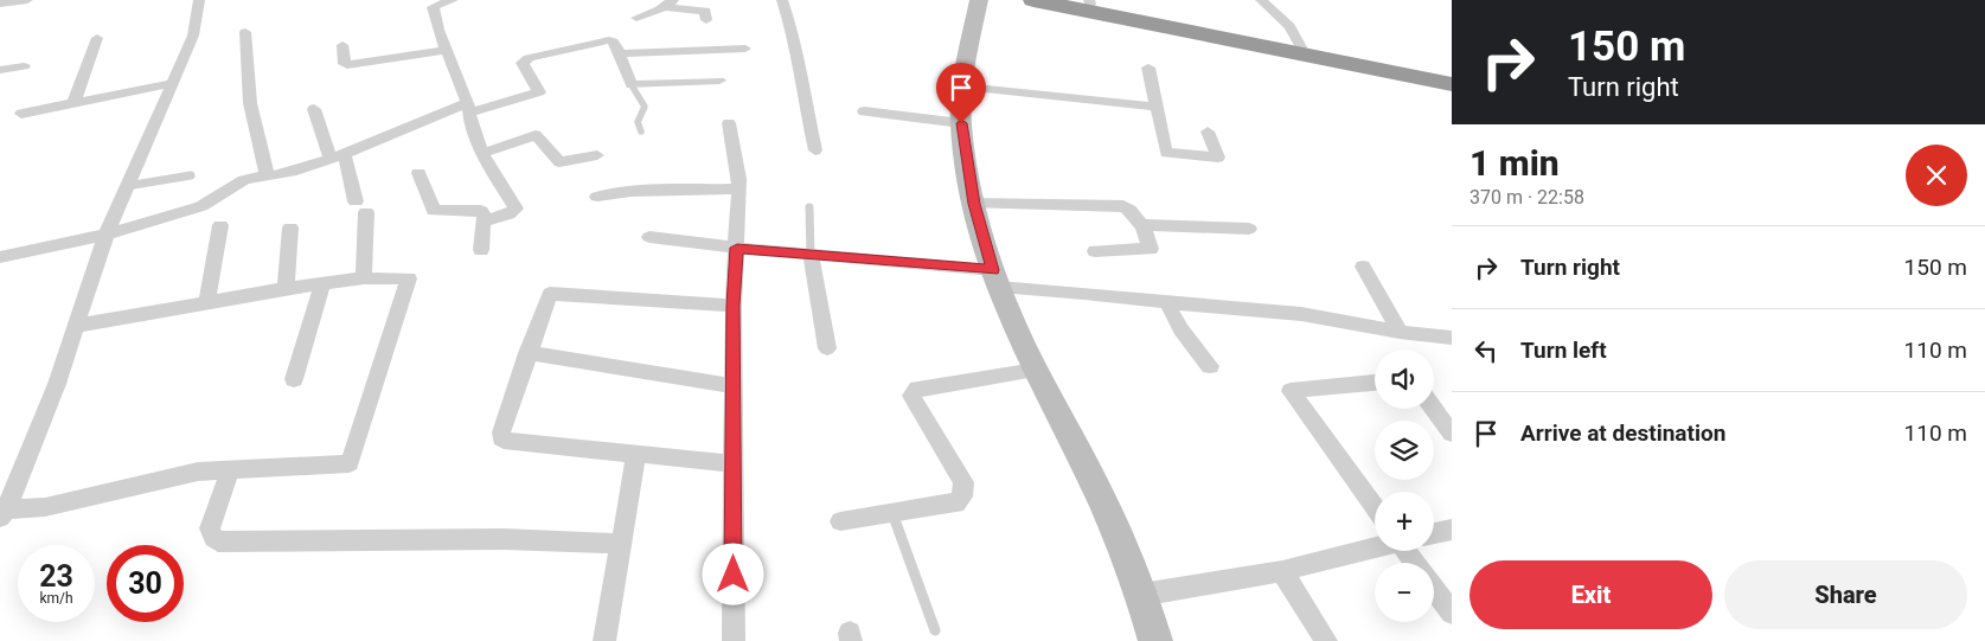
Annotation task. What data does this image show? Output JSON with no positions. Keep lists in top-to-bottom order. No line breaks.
{"page":{"turn":["150 m","Turn right"],"heading":["1 min","370 m · 22:58"],"list":[{"name":"Turn right","value":"150 m"},{"name":"Turn left","value":"110 m"},{"name":"Arrive at destination","value":"110 m"}],"map_buttons":["+","−"],"speed":"23 km/h","limit":"30","buttons":["Exit","Share"]}}
